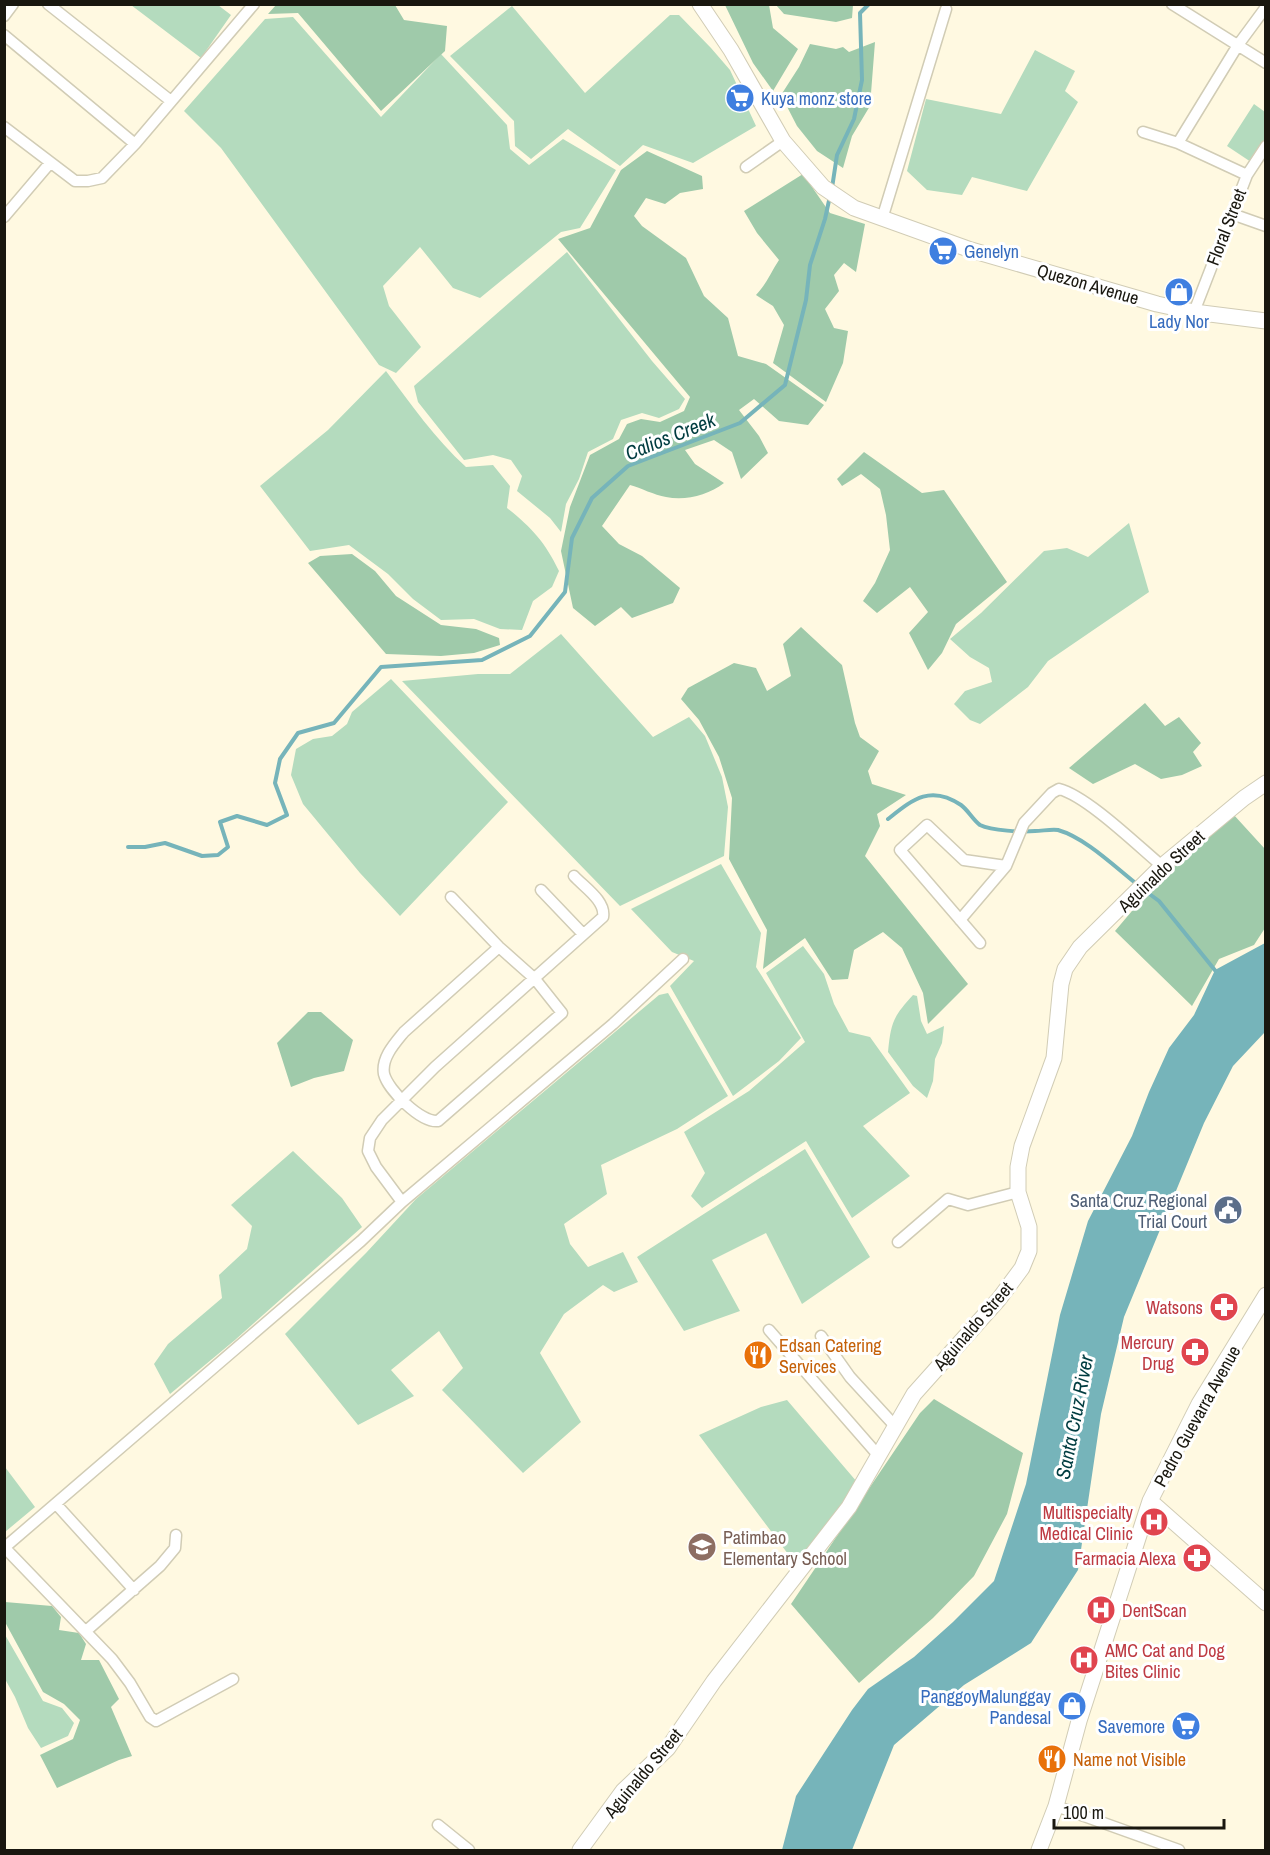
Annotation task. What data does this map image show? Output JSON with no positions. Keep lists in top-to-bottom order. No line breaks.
{"streets":{"street":["Floral Street","Quezon Avenue","Aguinaldo Street","Pedro Guevarra Avenue"]},"crossings":[["Floral Street","Quezon Avenue"]],"water":["Calios Creek","Santa Cruz River"],"places":{"supermarket":["Kuya monz store","Genelyn","Savemore"],"shop":["Lady Nor","PanggoyMalunggay Pandesal"],"public building":["Santa Cruz Regional Trial Court"],"pharmacy":["Watsons","Mercury Drug","Farmacia Alexa"],"restaurant":["Edsan Catering Services","Name not Visible"],"hospital":["Multispecialty Medical Clinic","DentScan","AMC Cat and Dog Bites Clinic"],"school or university":["Patimbao Elementary School"]},"scale_bar":"100 m"}
